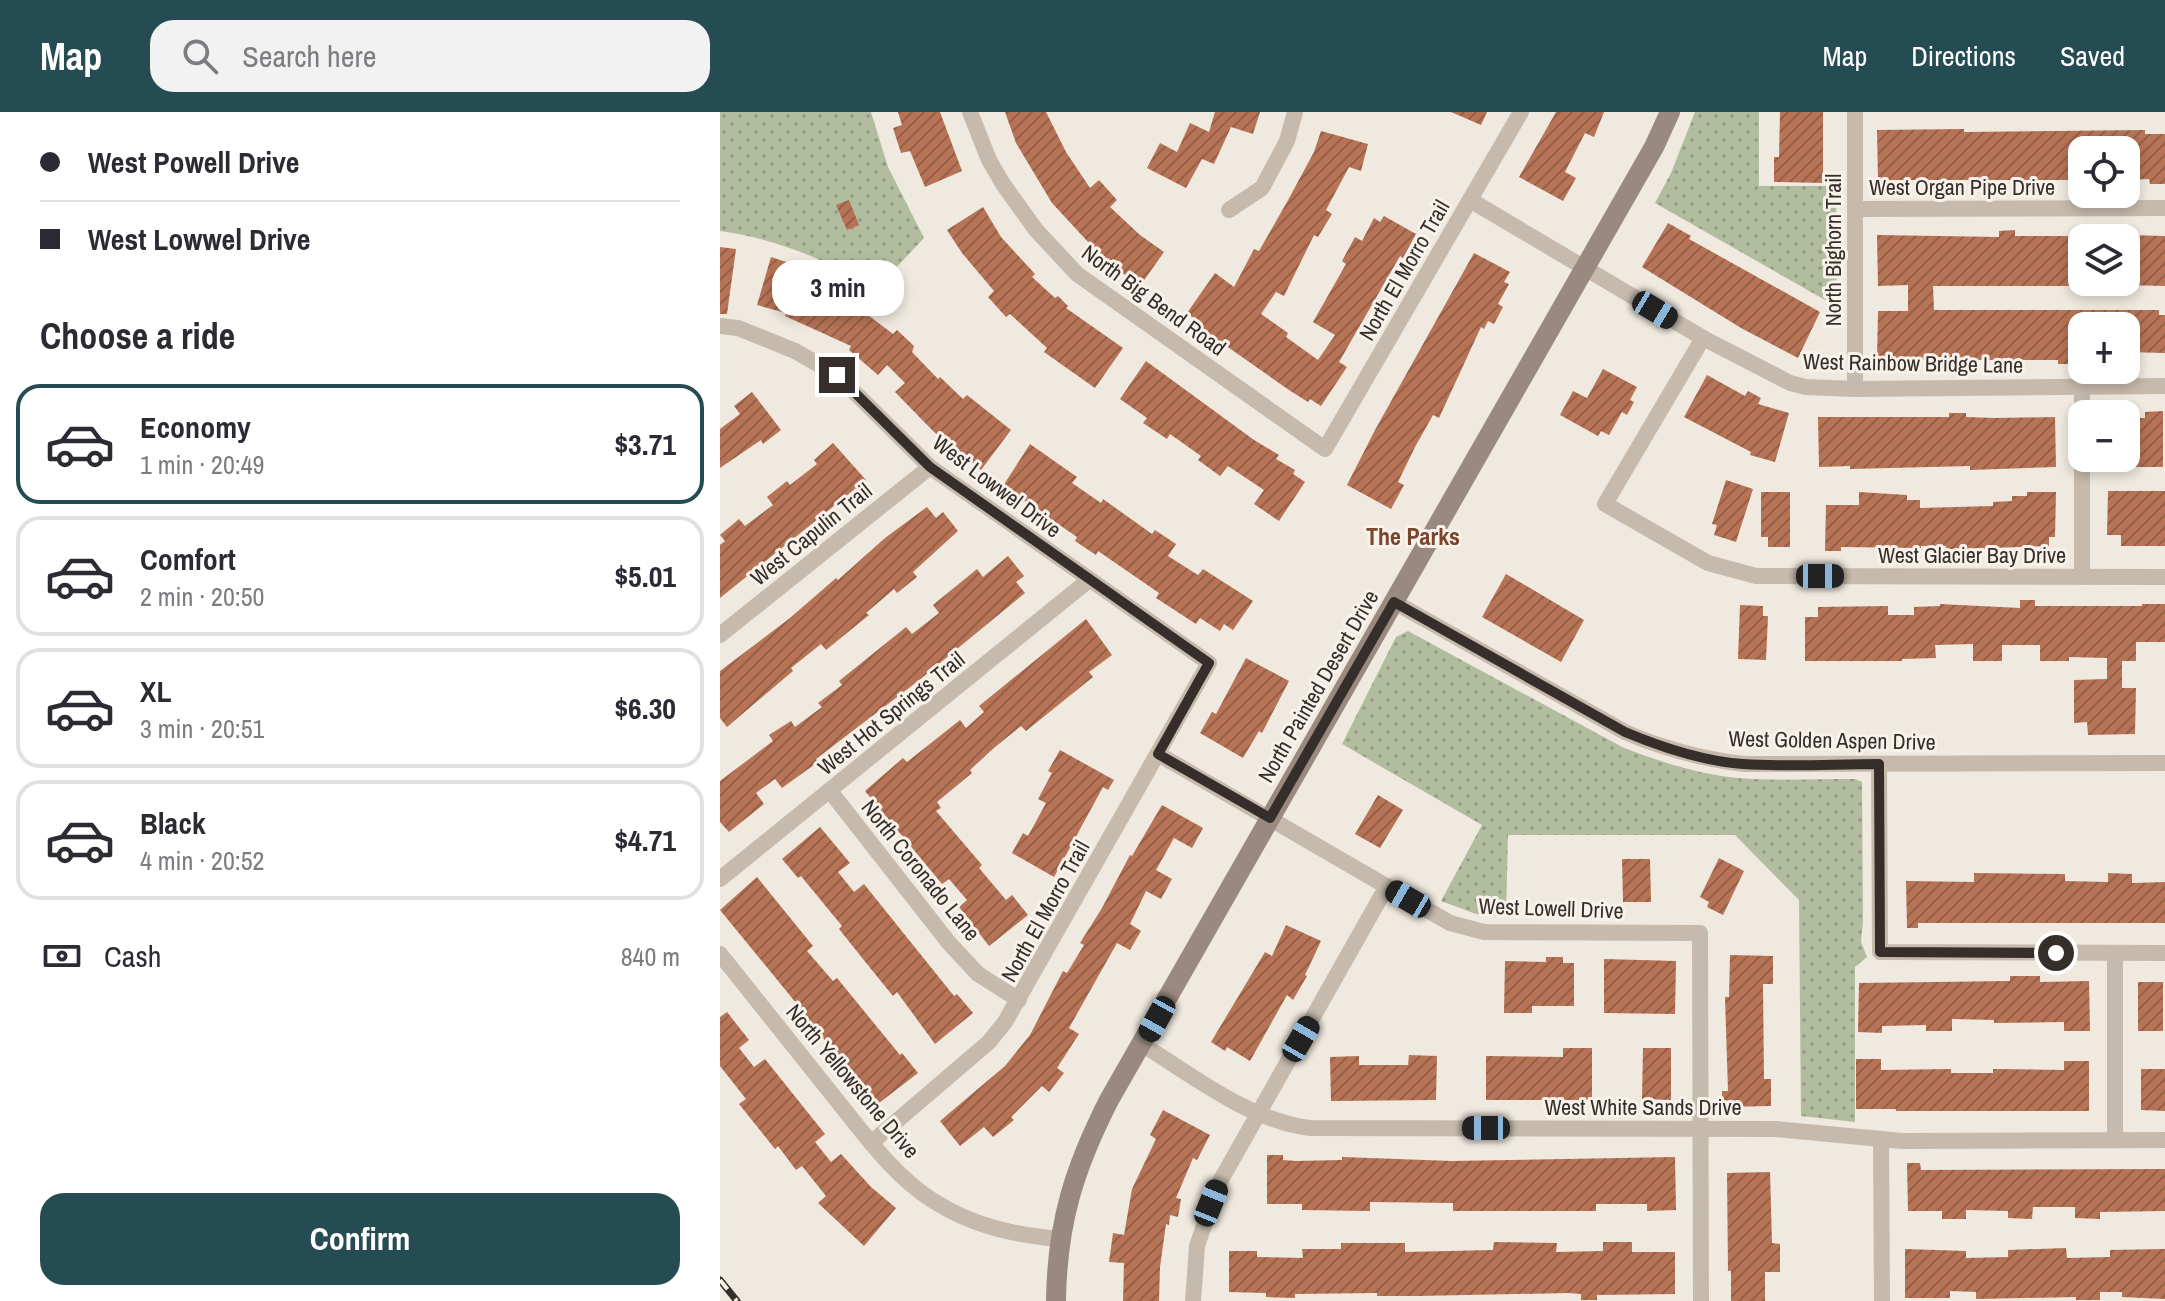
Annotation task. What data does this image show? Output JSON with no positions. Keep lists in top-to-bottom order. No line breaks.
{"streets":{"street":["West Organ Pipe Drive","North Bighorn Trail","North El Morro Trail","North Big Bend Road","West Rainbow Bridge Lane","West Lowwel Drive","West Capulin Trail","West Glacier Bay Drive","North Painted Desert Drive","West Hot Springs Trail","West Golden Aspen Drive","North Coronado Lane","West Lowell Drive","North Yellowstone Drive","West White Sands Drive"]},"crossings":[["West Organ Pipe Drive","North Bighorn Trail"],["North Bighorn Trail","West Rainbow Bridge Lane"],["North El Morro Trail","North Big Bend Road"],["North El Morro Trail","West Rainbow Bridge Lane"],["North El Morro Trail","West Lowwel Drive"],["North El Morro Trail","North Coronado Lane"],["North El Morro Trail","West Lowell Drive"],["North El Morro Trail","North Yellowstone Drive"],["West Rainbow Bridge Lane","West Glacier Bay Drive"],["West Rainbow Bridge Lane","North Painted Desert Drive"],["West Lowwel Drive","West Capulin Trail"],["West Lowwel Drive","West Hot Springs Trail"],["North Painted Desert Drive","West Golden Aspen Drive"],["North Painted Desert Drive","West Lowell Drive"],["North Painted Desert Drive","North Yellowstone Drive"],["North Painted Desert Drive","West White Sands Drive"],["West Hot Springs Trail","North Coronado Lane"],["West Lowell Drive","West White Sands Drive"]],"districts":["The Parks"],"page":{"header":"Map","search":"Search here","nav":["Map","Directions","Saved"],"banner":["West Powell Drive","West Lowwel Drive"],"map_buttons":["+","−"],"bubble":"3 min","heading":"Choose a ride","list":[{"name":"Economy","note":"1 min · 20:49","value":"$3.71"},{"name":"Comfort","note":"2 min · 20:50","value":"$5.01"},{"name":"XL","note":"3 min · 20:51","value":"$6.30"},{"name":"Black","note":"4 min · 20:52","value":"$4.71"}],"pay":["Cash","840 m"],"buttons":"Confirm"}}
